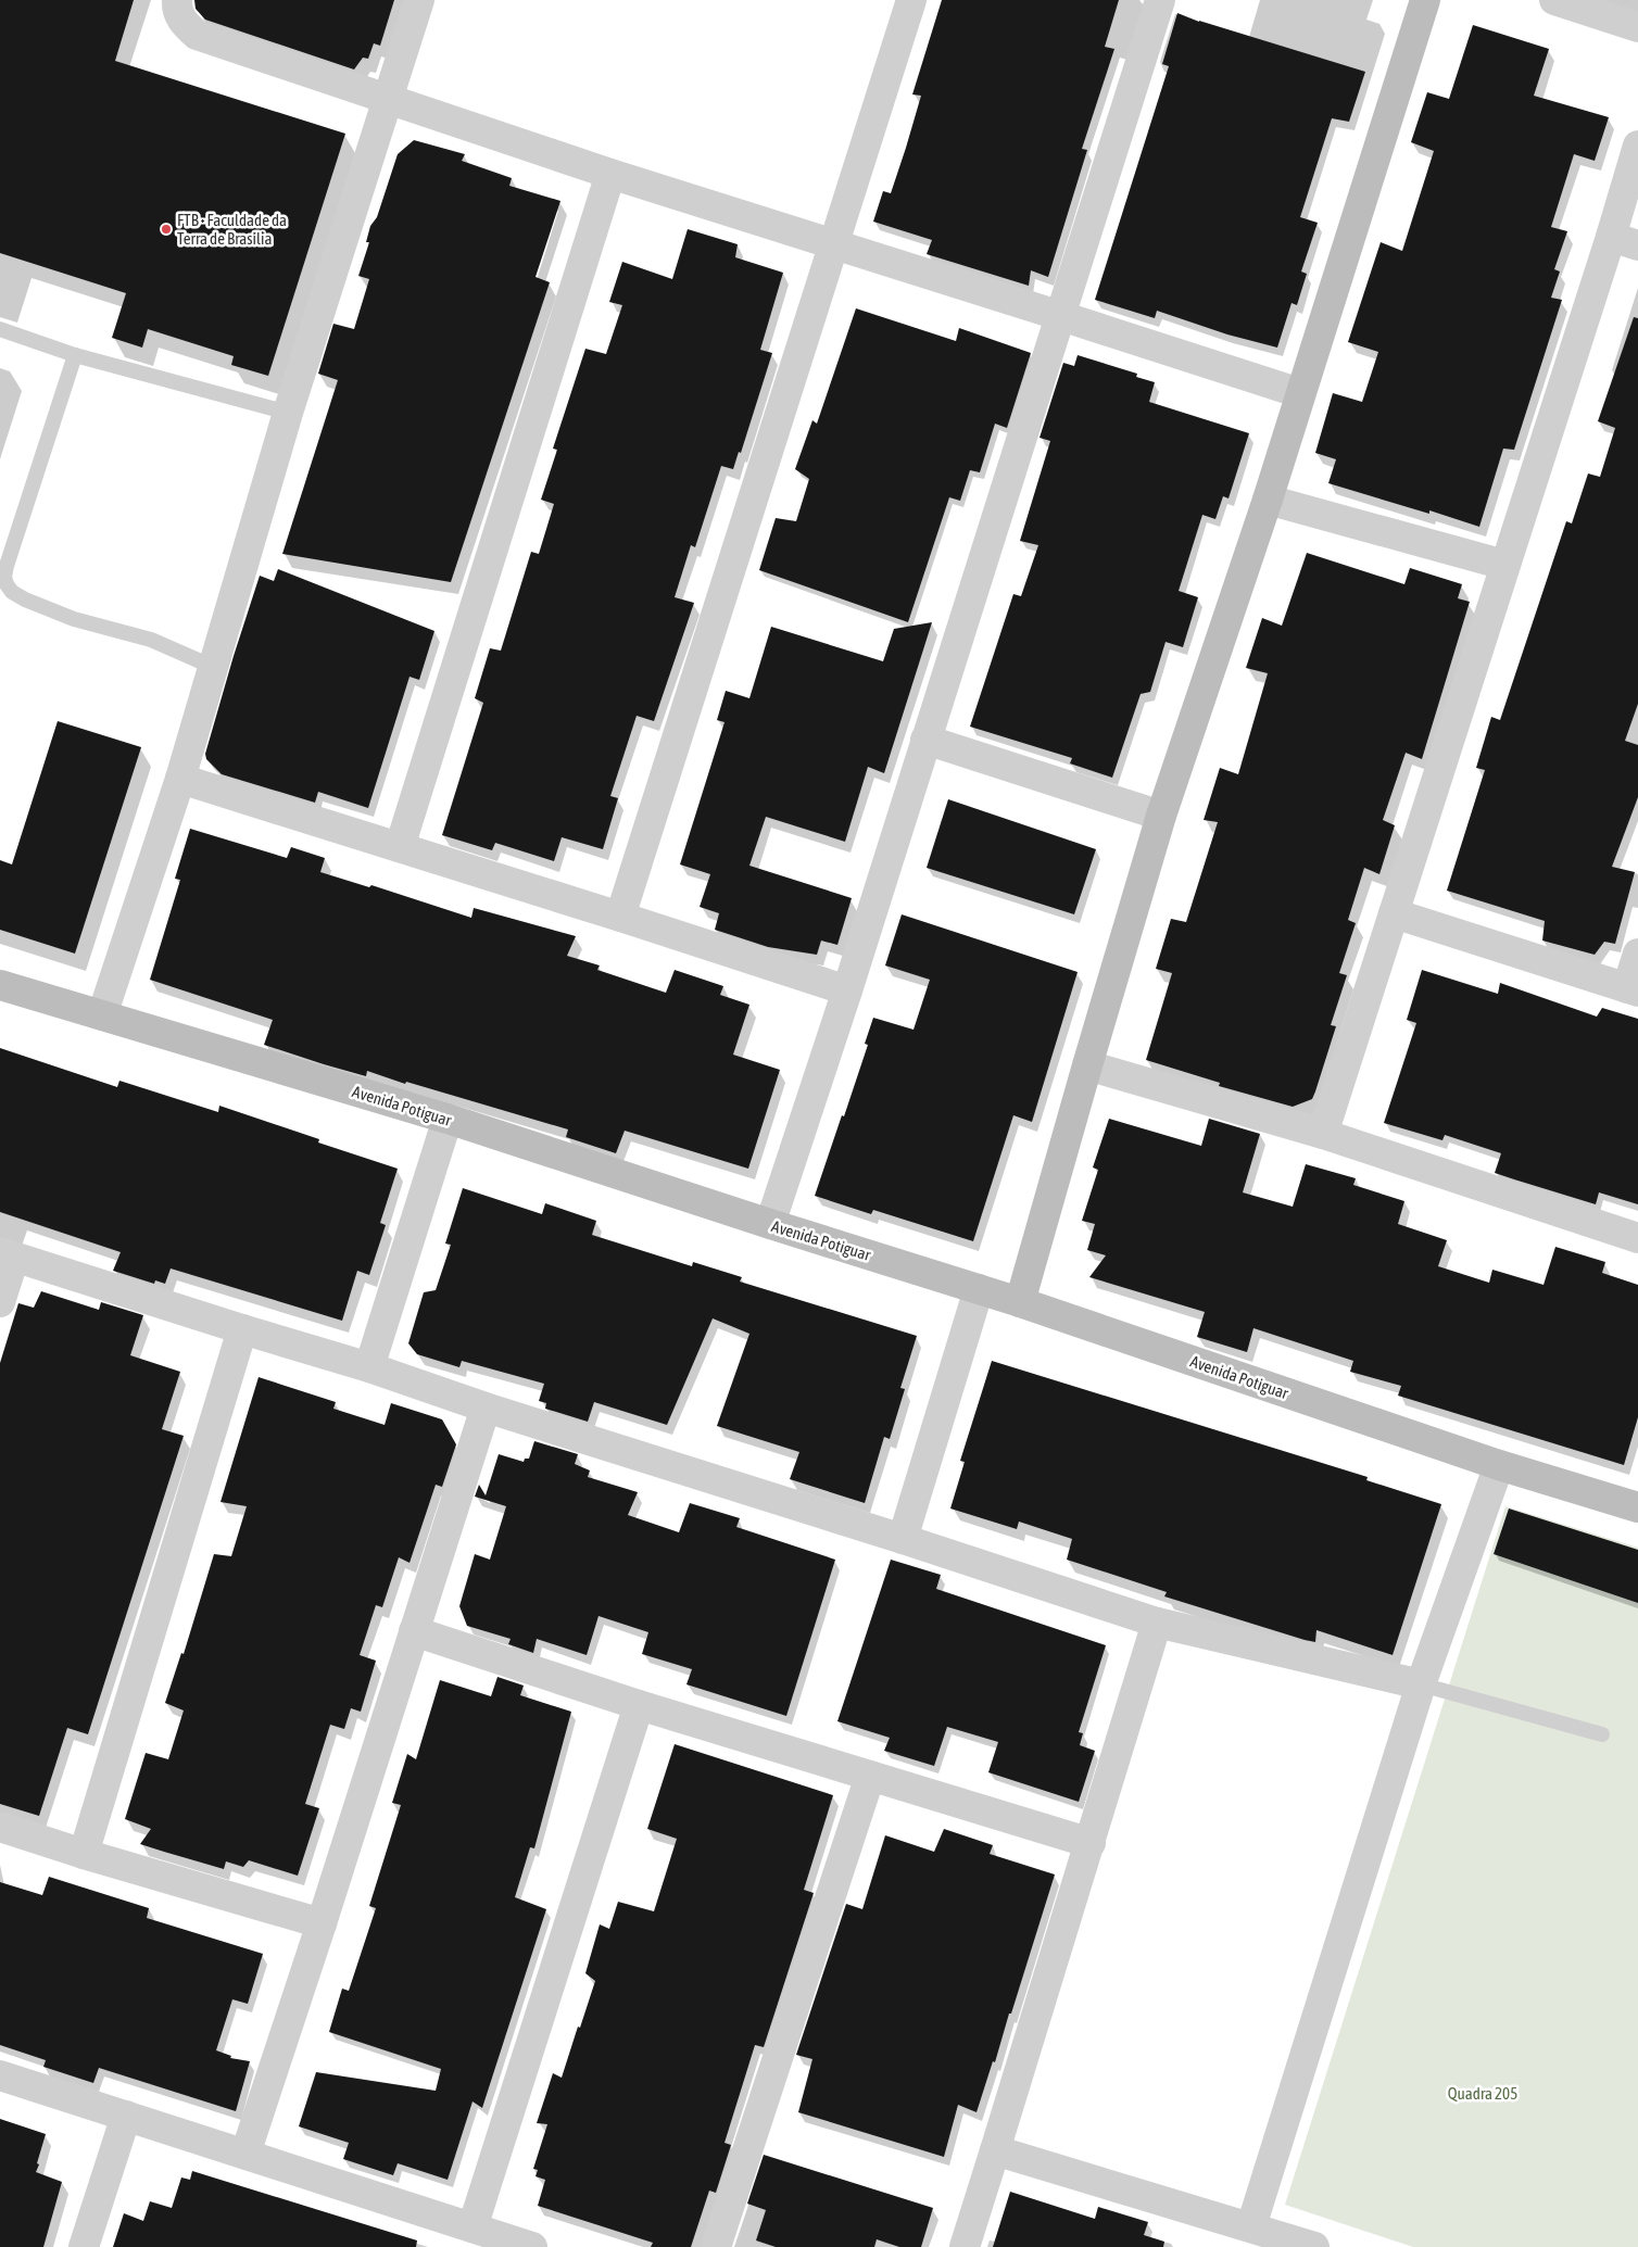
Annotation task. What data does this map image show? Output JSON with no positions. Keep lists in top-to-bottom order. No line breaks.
{"streets":{"street":["Avenida Potiguar"]},"parks":["Quadra 205"],"places":["FTB - Faculdade da Terra de Brasília"]}
